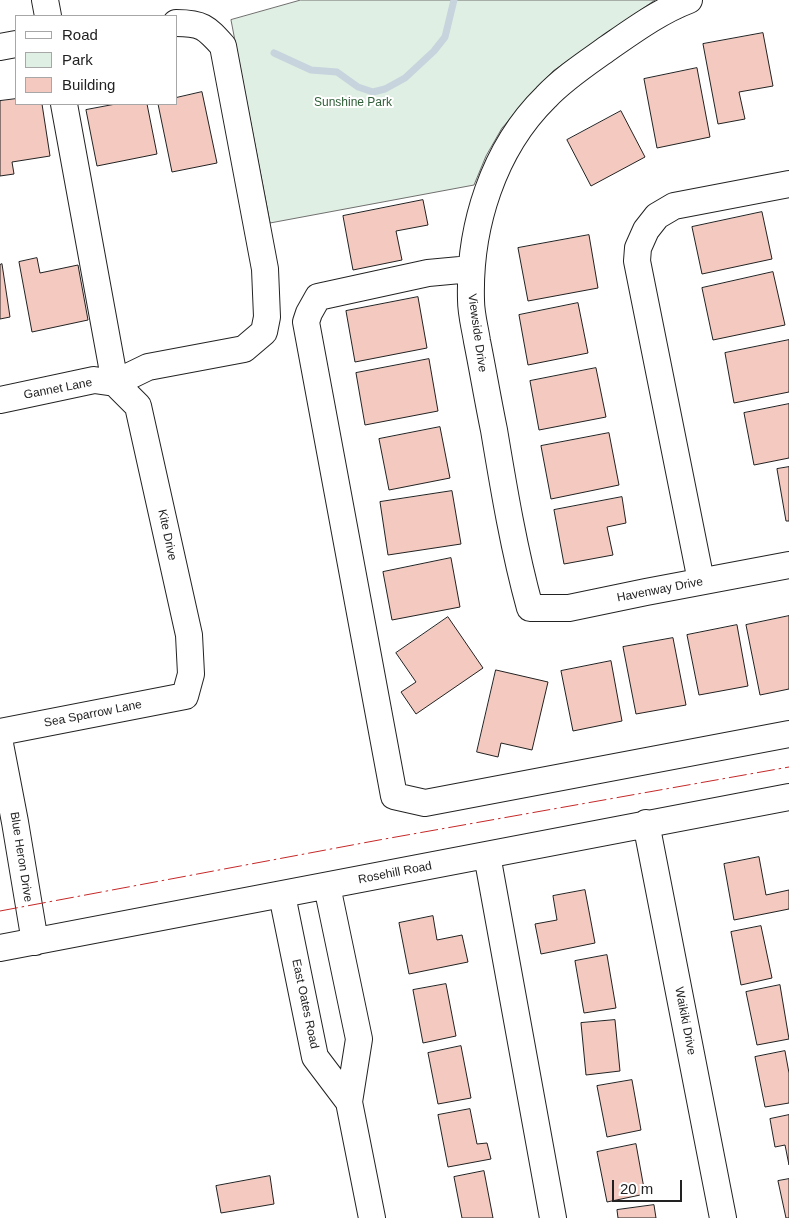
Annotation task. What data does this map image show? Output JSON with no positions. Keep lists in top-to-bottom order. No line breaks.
{"streets":{"street":["Viewside Drive","Gannet Lane","Kite Drive","Havenway Drive","Sea Sparrow Lane","Blue Heron Drive","Rosehill Road","East Oates Road","Waikiki Drive"]},"crossings":[["Viewside Drive","Havenway Drive"],["Gannet Lane","Kite Drive"],["Kite Drive","Sea Sparrow Lane"],["Blue Heron Drive","Rosehill Road"],["Rosehill Road","East Oates Road"],["Rosehill Road","Waikiki Drive"]],"parks":["Sunshine Park"],"legend":["Road","Park","Building"],"scale_bar":"20 m"}
